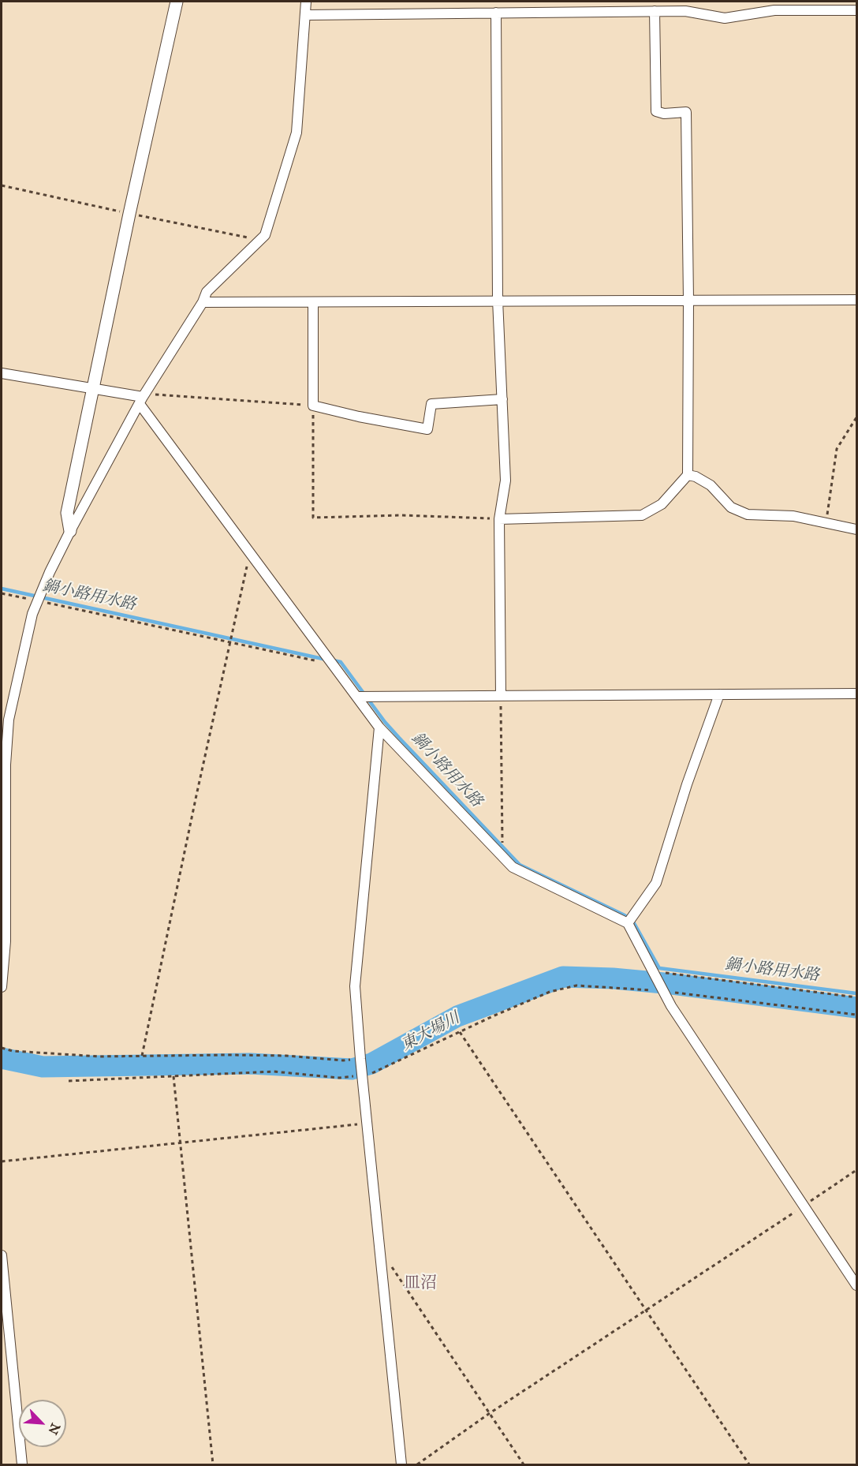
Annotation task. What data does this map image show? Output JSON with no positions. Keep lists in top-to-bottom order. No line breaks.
{"districts":["皿沼"],"water":["鍋小路用水路","東大場川"],"north":"bottom right"}
